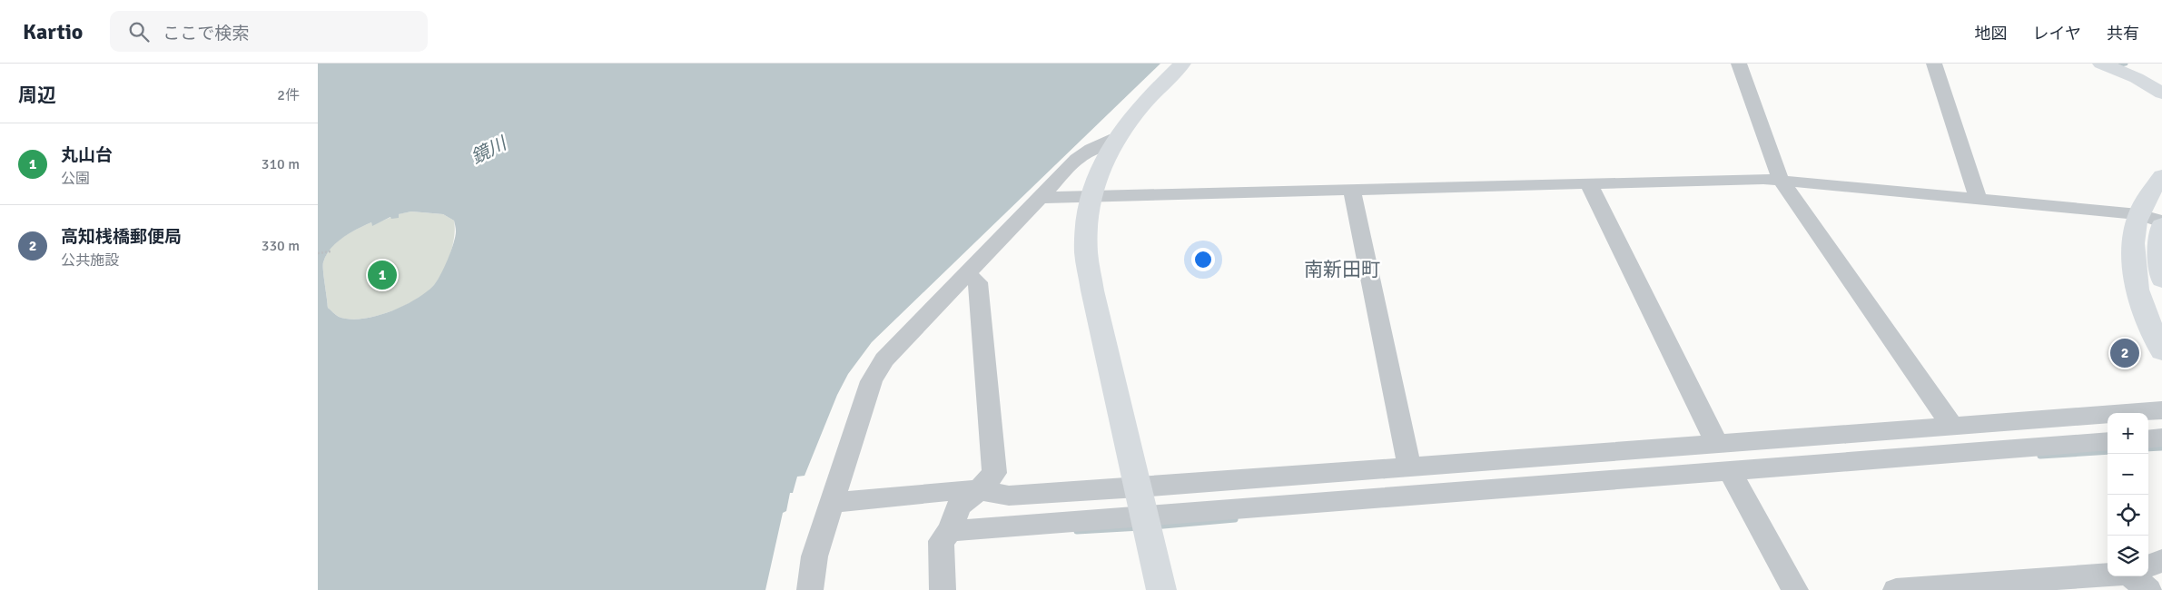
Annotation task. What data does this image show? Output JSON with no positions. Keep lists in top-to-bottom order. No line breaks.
{"districts":["南新田町"],"water":["鏡川"],"page":{"header":"Kartio","search":"ここで検索","nav":["地図","レイヤ","共有"],"heading":["周辺","2件"],"list":[{"mark":"1","name":"丸山台","note":"公園","value":"310 m"},{"mark":"2","name":"高知桟橋郵便局","note":"公共施設","value":"330 m"}],"pins":["1","2"],"map_buttons":["+","−"]}}
